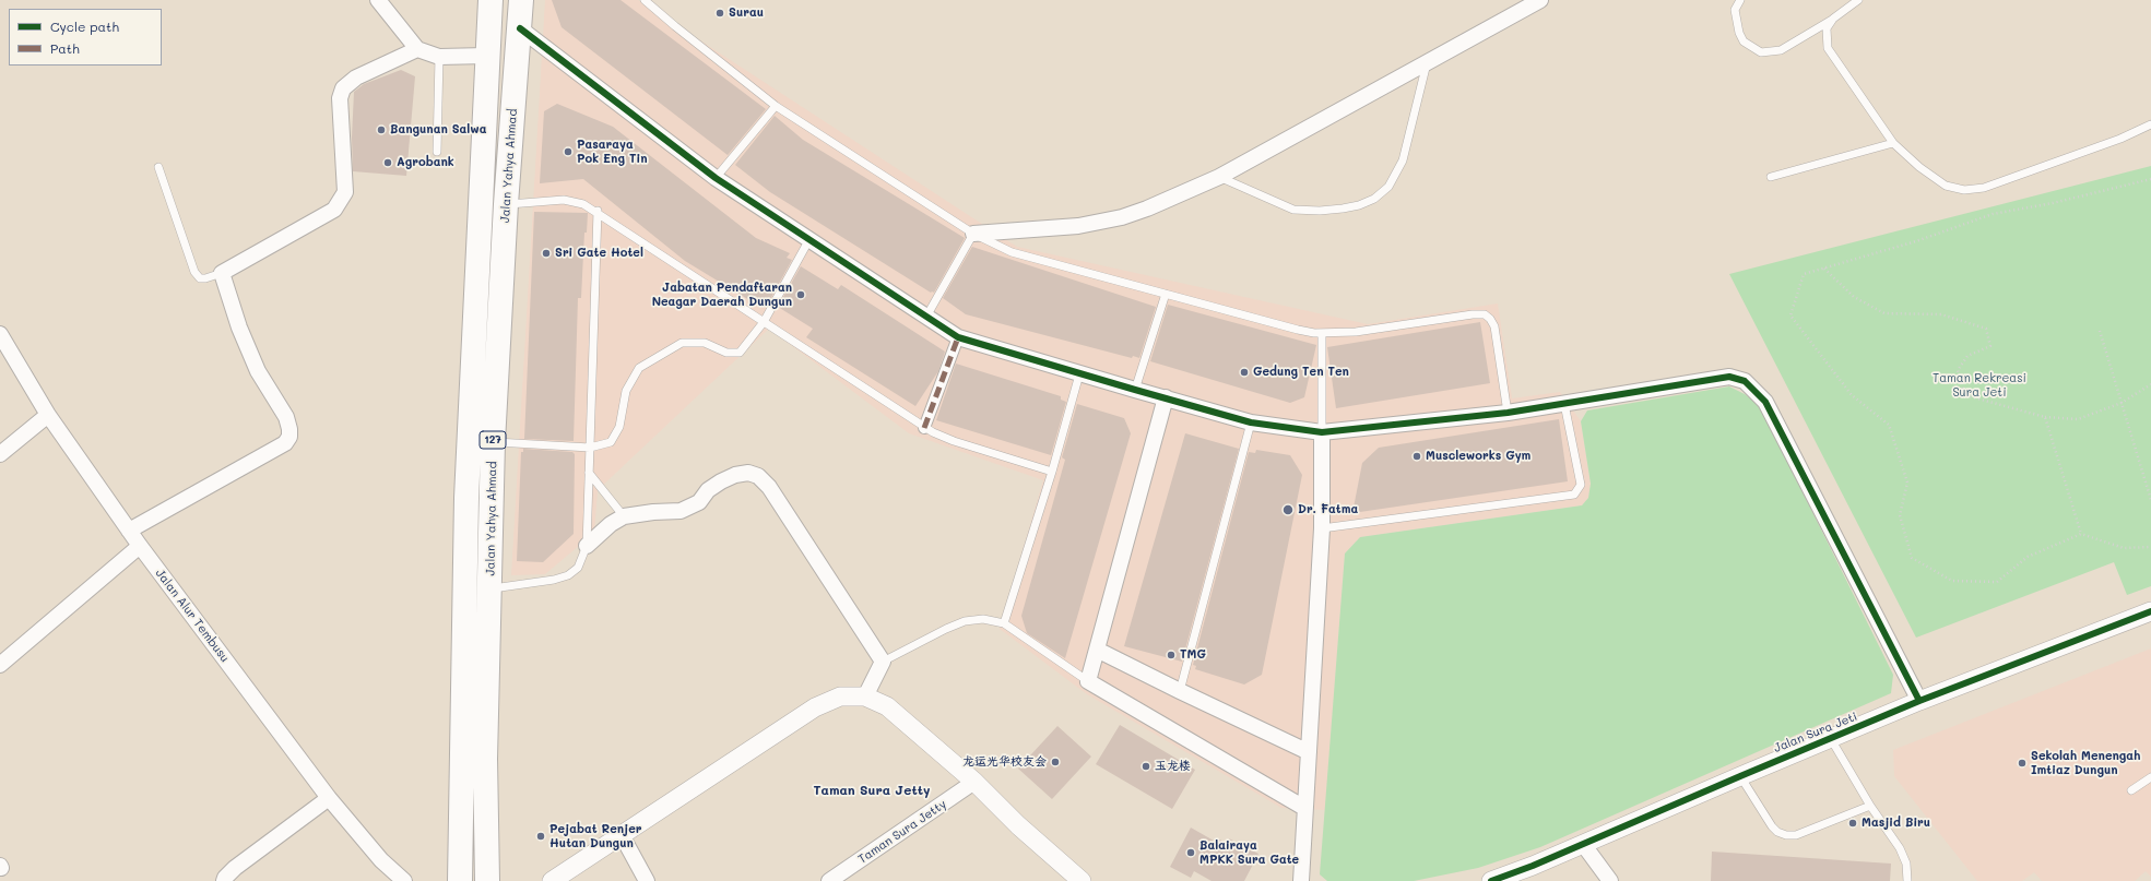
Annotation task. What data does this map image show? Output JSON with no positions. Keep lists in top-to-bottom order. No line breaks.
{"streets":{"main road":["Jalan Yahya Ahmad","127"],"street":["Jalan Alur Tembusu","Jalan Sura Jeti","Taman Sura Jetty"]},"districts":["Taman Sura Jetty"],"parks":["Taman Rekreasi Sura Jeti"],"places":["Surau","Bangunan Salwa","Pasaraya Pok Eng Tin","Agrobank","Sri Gate Hotel","Jabatan Pendaftaran Neagar Daerah Dungun","Gedung Ten Ten","Muscleworks Gym","Dr. Fatma","TMG","龙运光华校友会","Sekolah Menengah Imtiaz Dungun","玉龙楼","Masjid Biru","Pejabat Renjer Hutan Dungun","Balairaya MPKK Sura Gate"],"legend":["Cycle path","Path"]}
